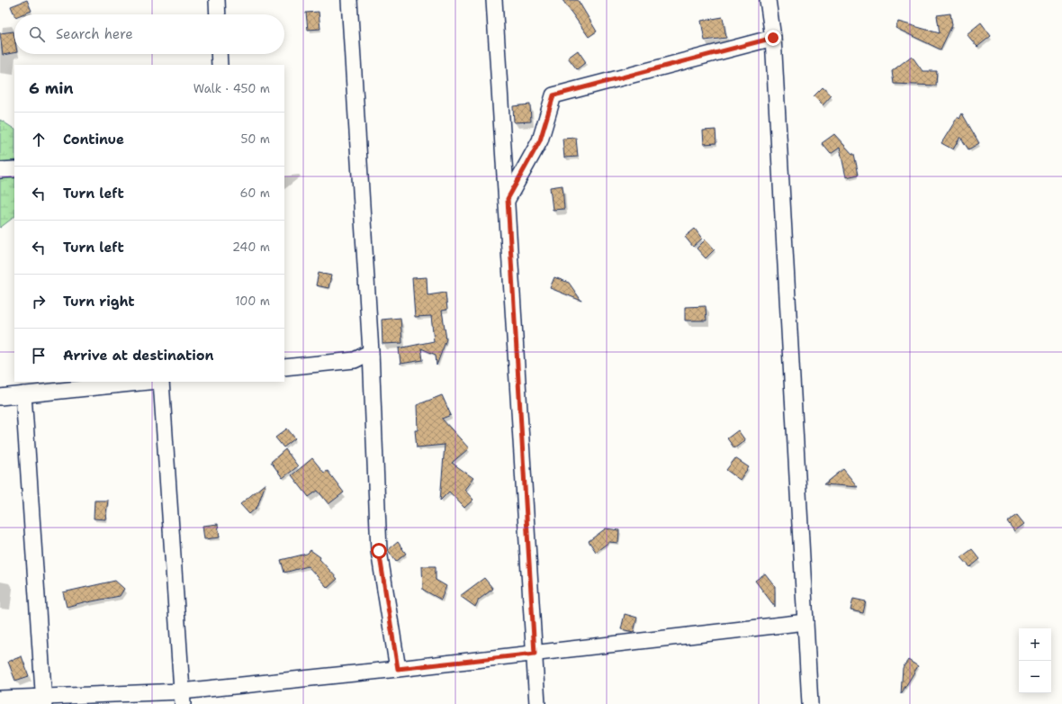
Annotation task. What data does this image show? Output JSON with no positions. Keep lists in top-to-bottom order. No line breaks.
{"page":{"search":"Search here","heading":["6 min","Walk · 450 m"],"list":[["Continue","50 m"],["Turn left","60 m"],["Turn left","240 m"],["Turn right","100 m"],"Arrive at destination"],"map_buttons":["+","−"]}}
